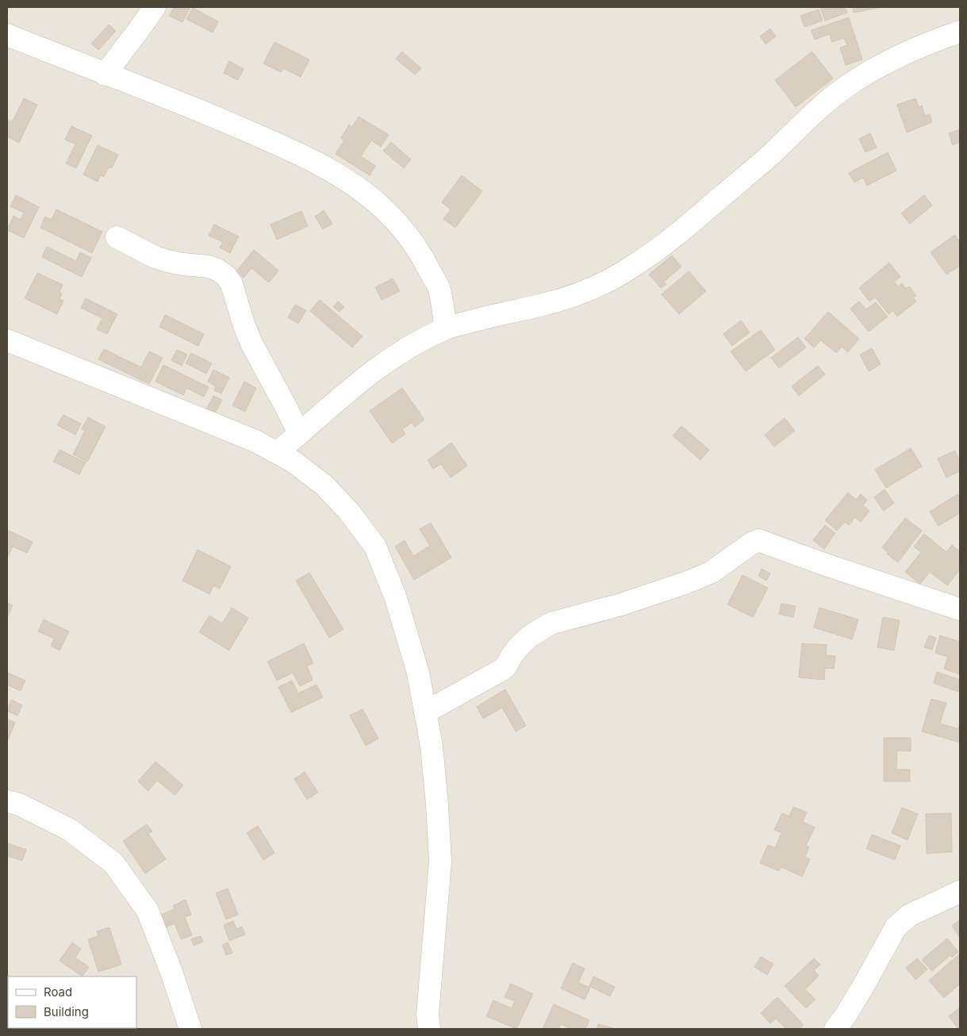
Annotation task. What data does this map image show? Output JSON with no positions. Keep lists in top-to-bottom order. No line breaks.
{"legend":["Road","Building"]}
